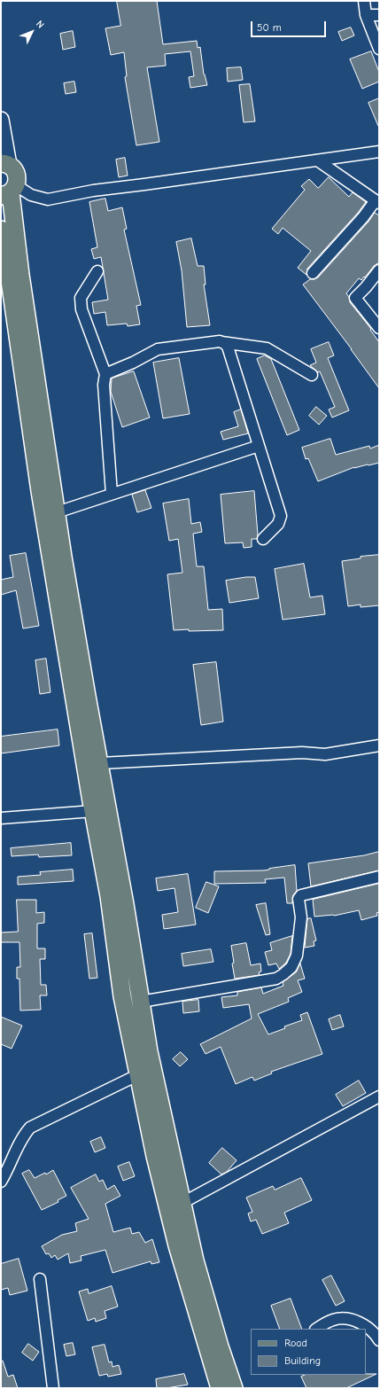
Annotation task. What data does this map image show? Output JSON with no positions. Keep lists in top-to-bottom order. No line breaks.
{"legend":["Road","Building"],"scale_bar":"50 m","north":"top right"}
